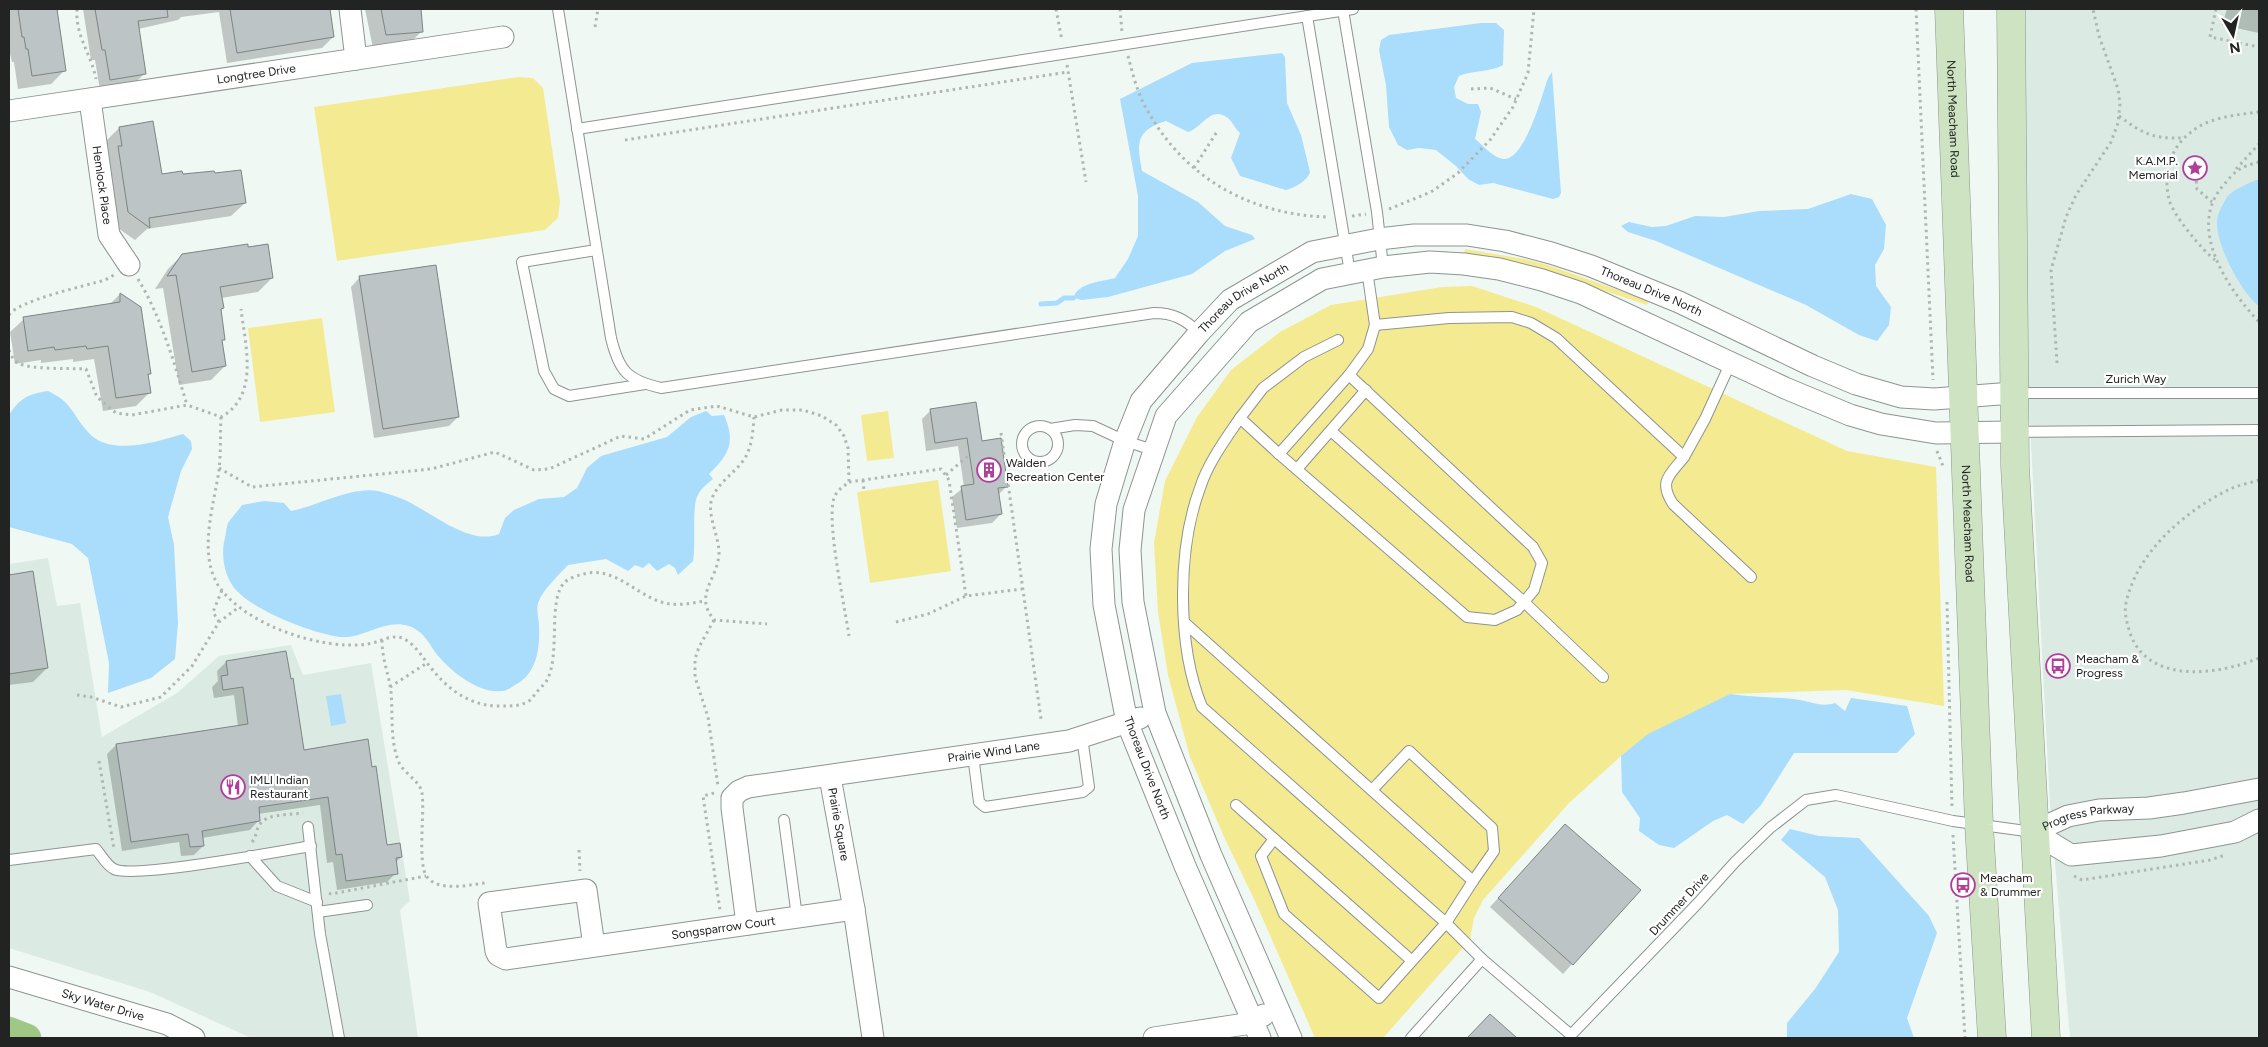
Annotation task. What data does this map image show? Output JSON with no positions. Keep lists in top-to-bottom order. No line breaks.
{"streets":{"main road":["North Meacham Road"],"street":["Longtree Drive","Hemlock Place","Thoreau Drive North","Prairie Wind Lane","Progress Parkway","Prairie Square","Songsparrow Court","Sky Water Drive"],"lane":["Zurich Way","Drummer Drive"]},"crossings":[["Longtree Drive","Hemlock Place"],["North Meacham Road","Thoreau Drive North"],["North Meacham Road","Drummer Drive"],["Thoreau Drive North","Zurich Way"],["Thoreau Drive North","Prairie Wind Lane"],["Prairie Wind Lane","Prairie Square"],["Progress Parkway","Drummer Drive"],["Prairie Square","Songsparrow Court"]],"places":{"place":["K.A.M.P. Memorial"],"building":["Walden Recreation Center"],"bus stop":["Meacham & Progress","Meacham & Drummer"],"restaurant":["IMLI Indian Restaurant"]},"north":"bottom"}
